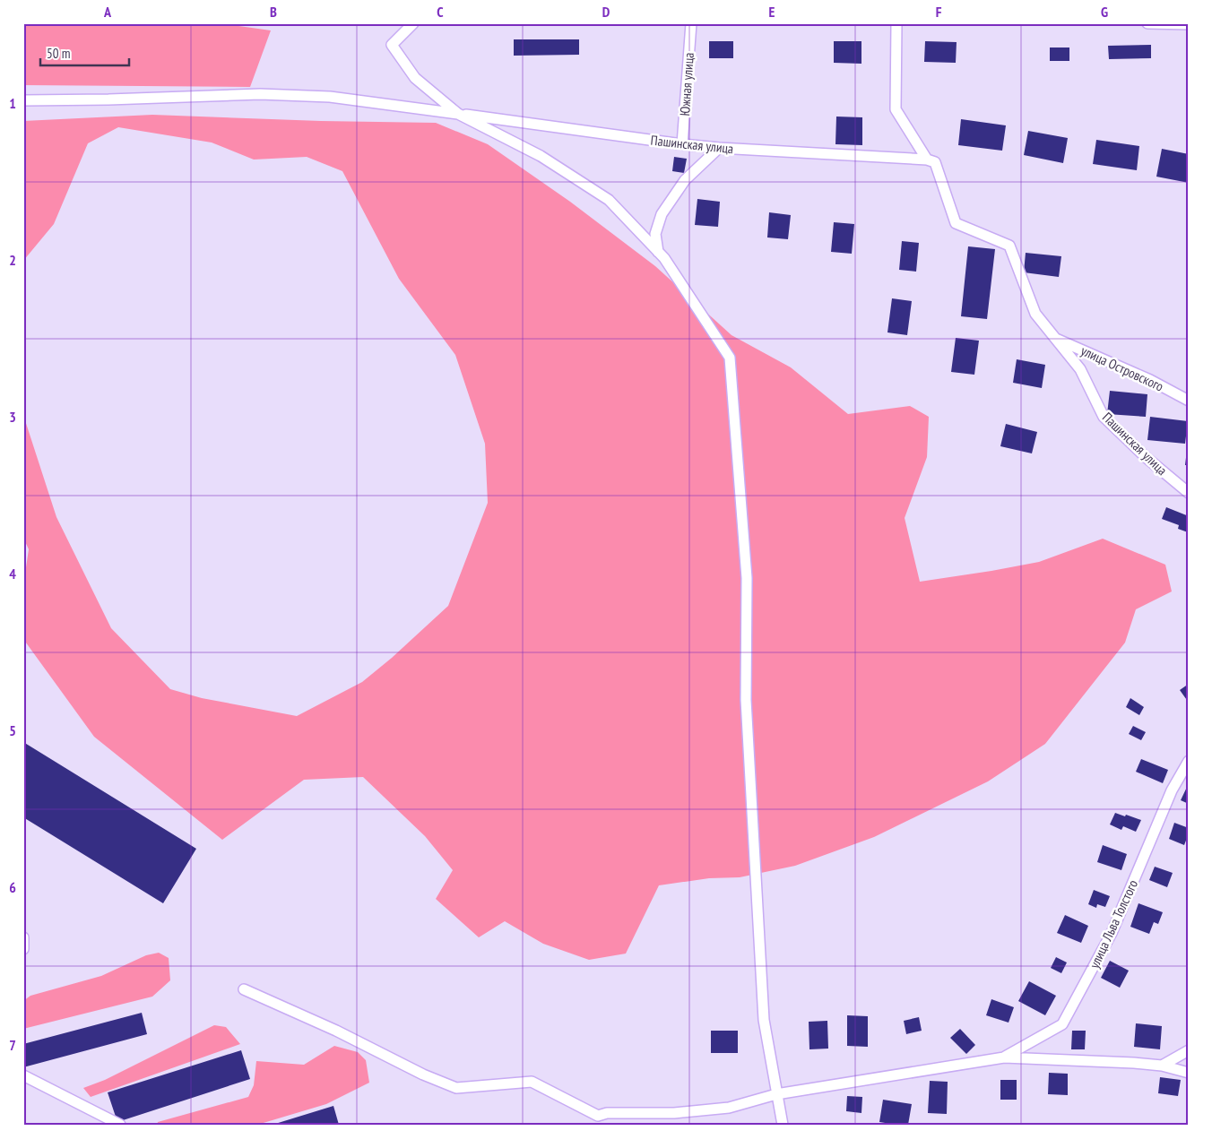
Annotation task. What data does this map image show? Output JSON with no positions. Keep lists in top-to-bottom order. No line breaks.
{"streets":{"street":["Южная улица","Пашинская улица","улица Островского","улица Льва Толстого"]},"crossings":[["Южная улица","Пашинская улица"],["Пашинская улица","улица Островского"]],"scale_bar":"50 m","grid":{"columns":["A","B","C","D","E","F","G"],"rows":["1","2","3","4","5","6","7"]}}
